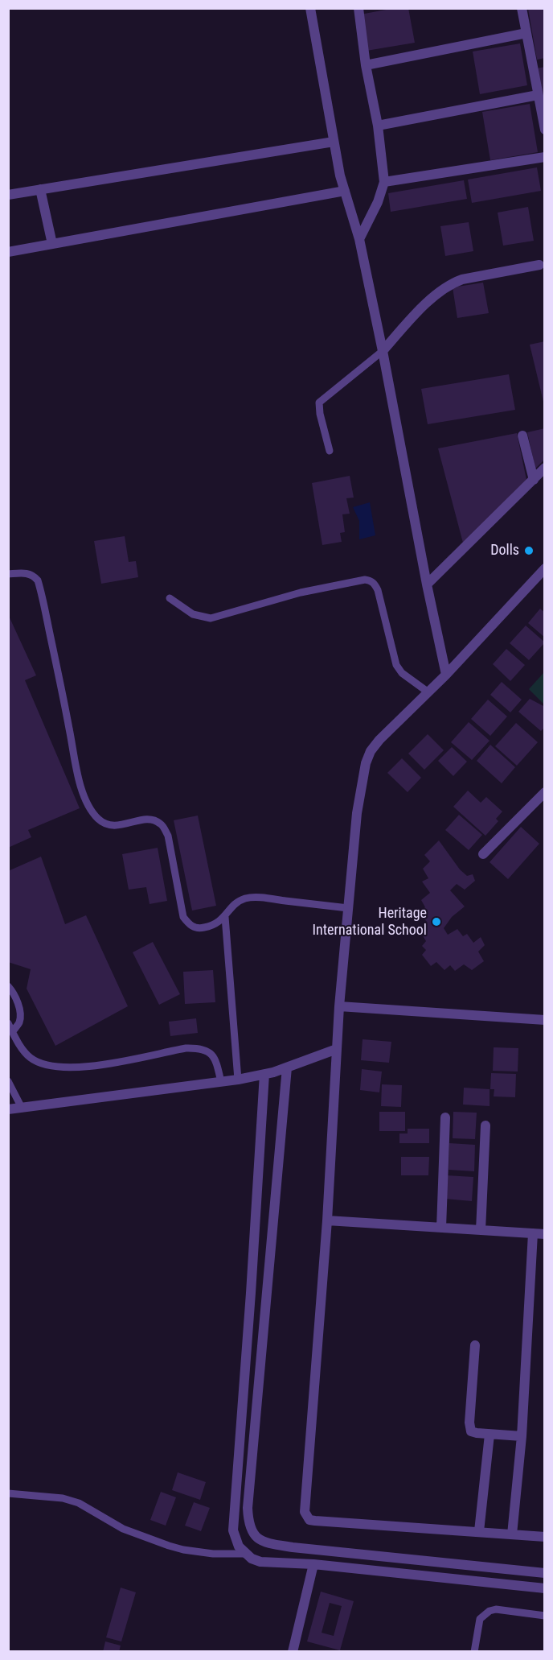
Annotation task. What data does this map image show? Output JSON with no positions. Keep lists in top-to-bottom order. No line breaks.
{"places":["Dolls","Heritage International School"]}
